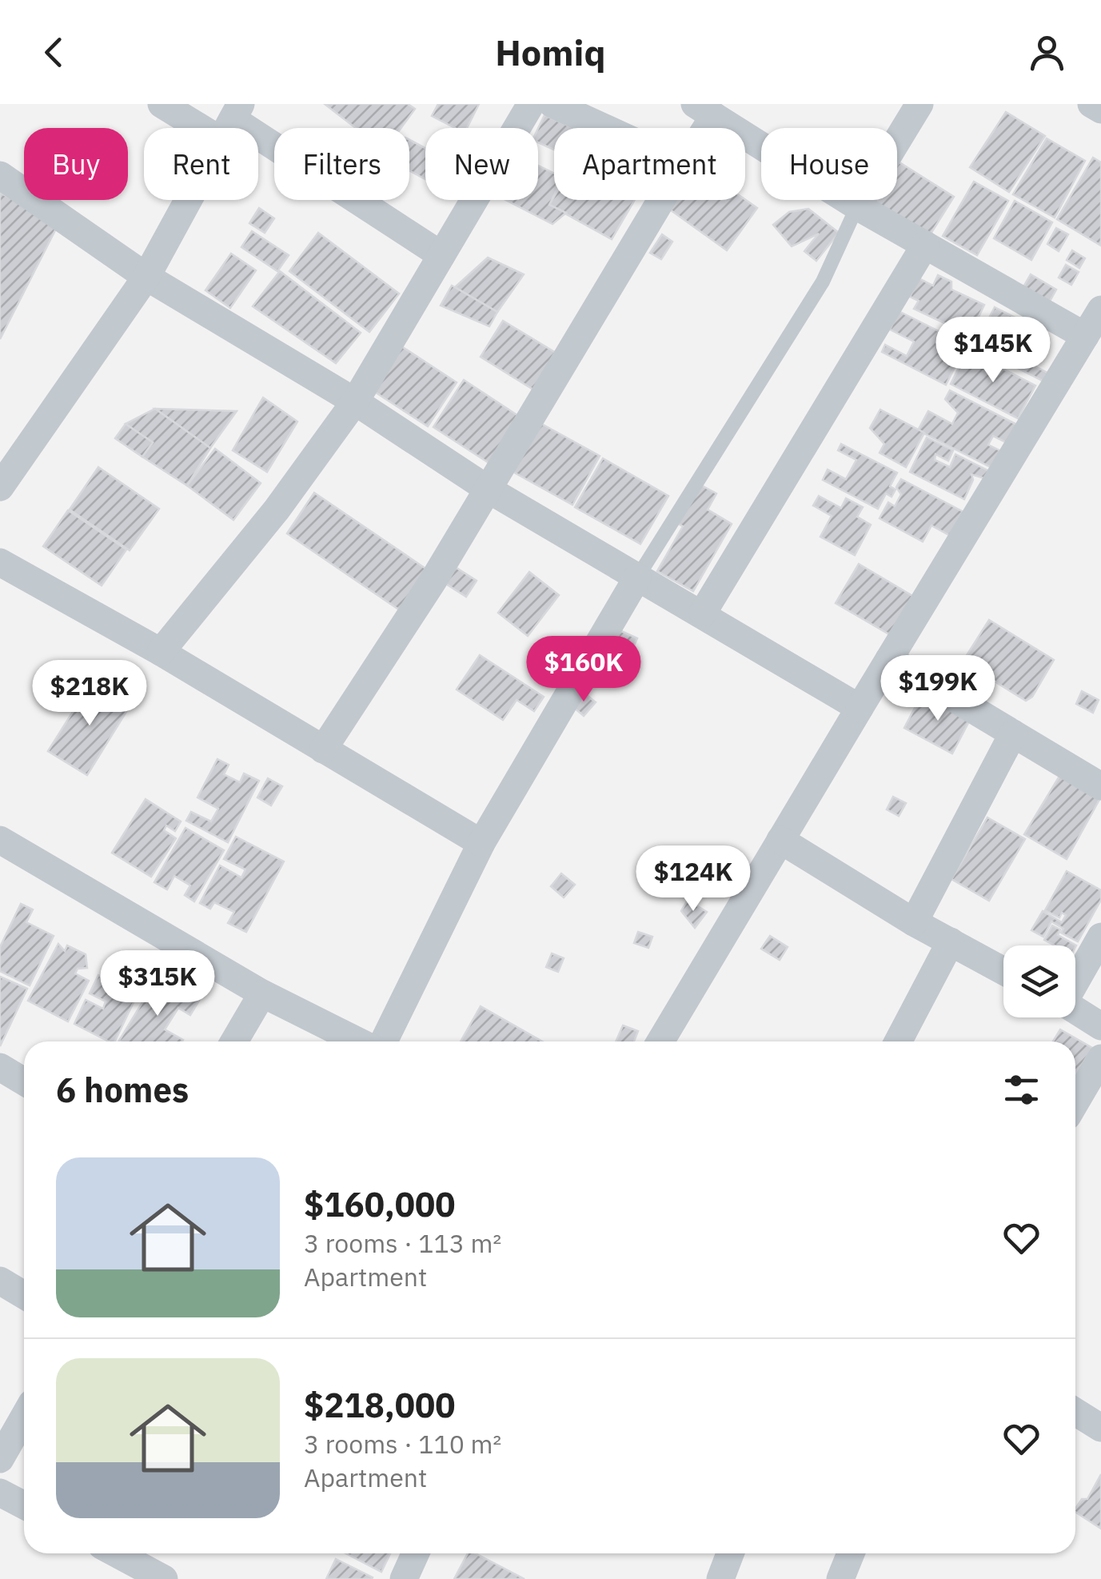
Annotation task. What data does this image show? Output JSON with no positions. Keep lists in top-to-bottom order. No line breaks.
{"page":{"header":"Homiq","chip":["Buy","Rent","Filters","New","Apartment","House"],"price":["$145K","$160K","$199K","$218K","$124K","$315K"],"heading":"6 homes","list":[{"name":"$160,000","note":"3 rooms · 113 m² · Apartment"},{"name":"$218,000","note":"3 rooms · 110 m² · Apartment"}]}}
